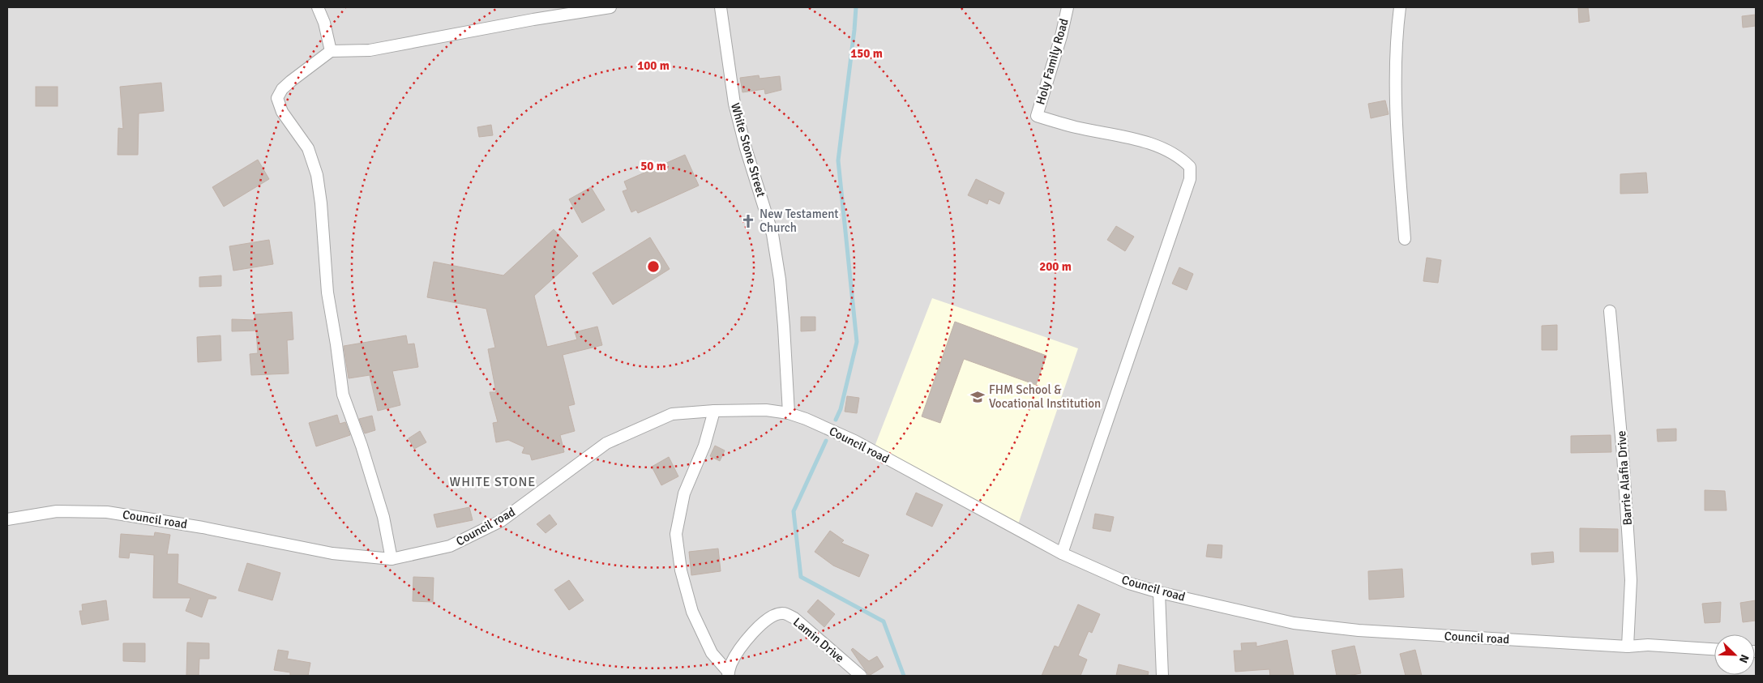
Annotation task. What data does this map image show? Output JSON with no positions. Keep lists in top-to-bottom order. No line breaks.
{"streets":{"street":["Holy Family Road","White Stone Street","Council road","Barrie Alafia Drive","Lamin Drive"]},"crossings":[["Holy Family Road","Council road"],["White Stone Street","Council road"],["Council road","Barrie Alafia Drive"]],"districts":["WHITE STONE"],"places":{"church":["New Testament Church"],"school or university":["FHM School & Vocational Institution"]},"north":"bottom right","rings":["150 m","100 m","50 m","200 m"]}
